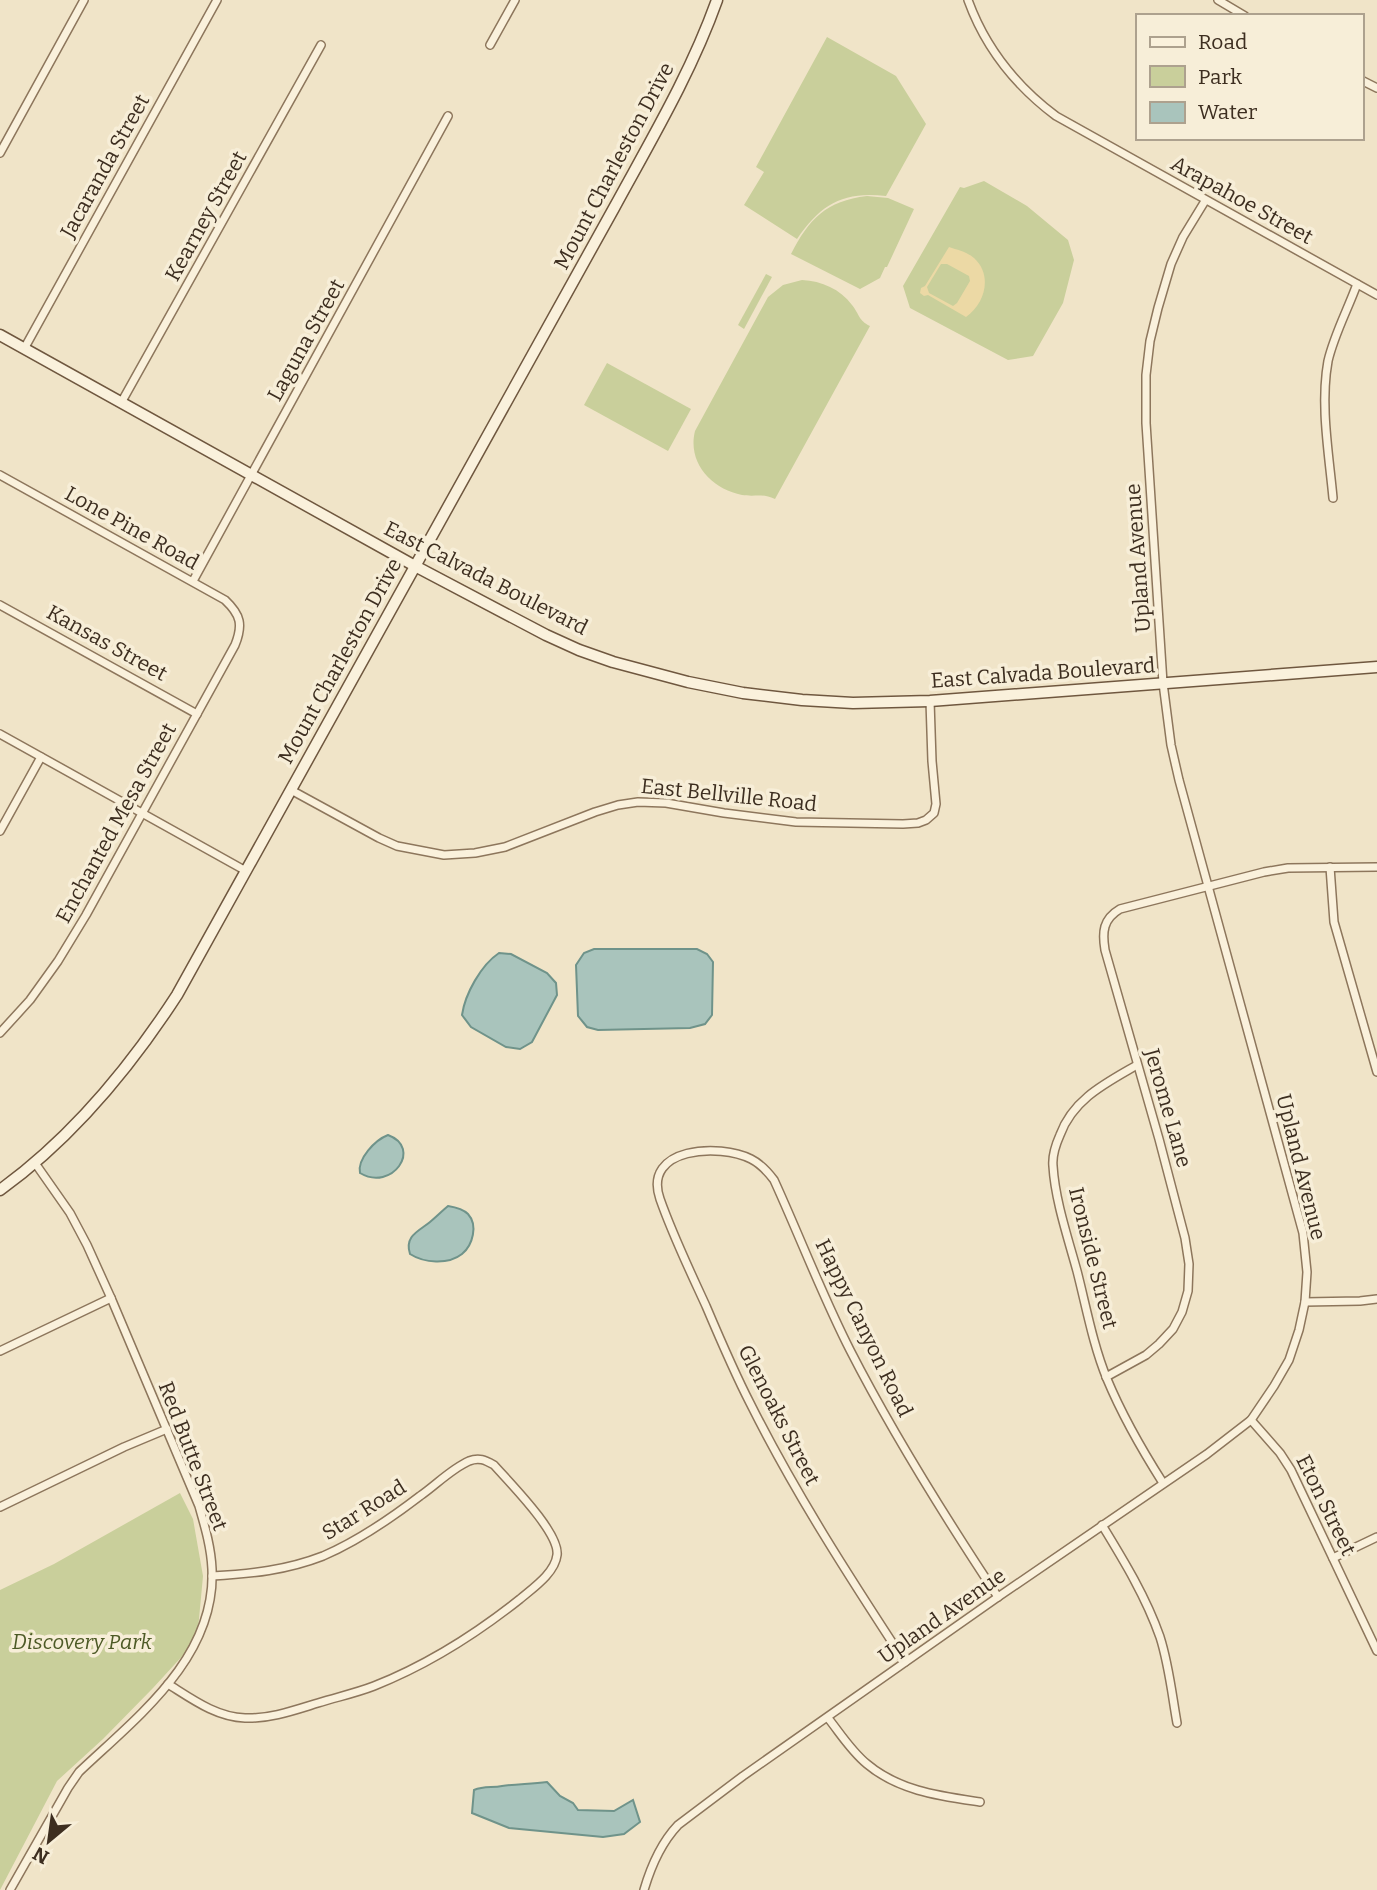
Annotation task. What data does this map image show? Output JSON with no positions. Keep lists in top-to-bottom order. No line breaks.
{"streets":{"main road":["Mount Charleston Drive","East Calvada Boulevard"],"street":["Jacaranda Street","Arapahoe Street","Kearney Street","Laguna Street","Lone Pine Road","Upland Avenue","Kansas Street","East Bellville Road","Enchanted Mesa Street","Jerome Lane","Ironside Street","Happy Canyon Road","Glenoaks Street","Red Butte Street","Eton Street","Star Road"]},"crossings":[["Jacaranda Street","East Calvada Boulevard"],["Mount Charleston Drive","East Calvada Boulevard"],["Mount Charleston Drive","East Bellville Road"],["Mount Charleston Drive","Red Butte Street"],["Arapahoe Street","Upland Avenue"],["Kearney Street","East Calvada Boulevard"],["Laguna Street","Lone Pine Road"],["Laguna Street","East Calvada Boulevard"],["Lone Pine Road","Enchanted Mesa Street"],["Upland Avenue","East Calvada Boulevard"],["Upland Avenue","Jerome Lane"],["Upland Avenue","Ironside Street"],["Upland Avenue","Happy Canyon Road"],["Upland Avenue","Glenoaks Street"],["Upland Avenue","Eton Street"],["East Calvada Boulevard","East Bellville Road"],["Kansas Street","Enchanted Mesa Street"],["Jerome Lane","Ironside Street"],["Happy Canyon Road","Glenoaks Street"],["Red Butte Street","Star Road"]],"parks":["Discovery Park"],"legend":["Road","Park","Water"],"north":"bottom left"}
